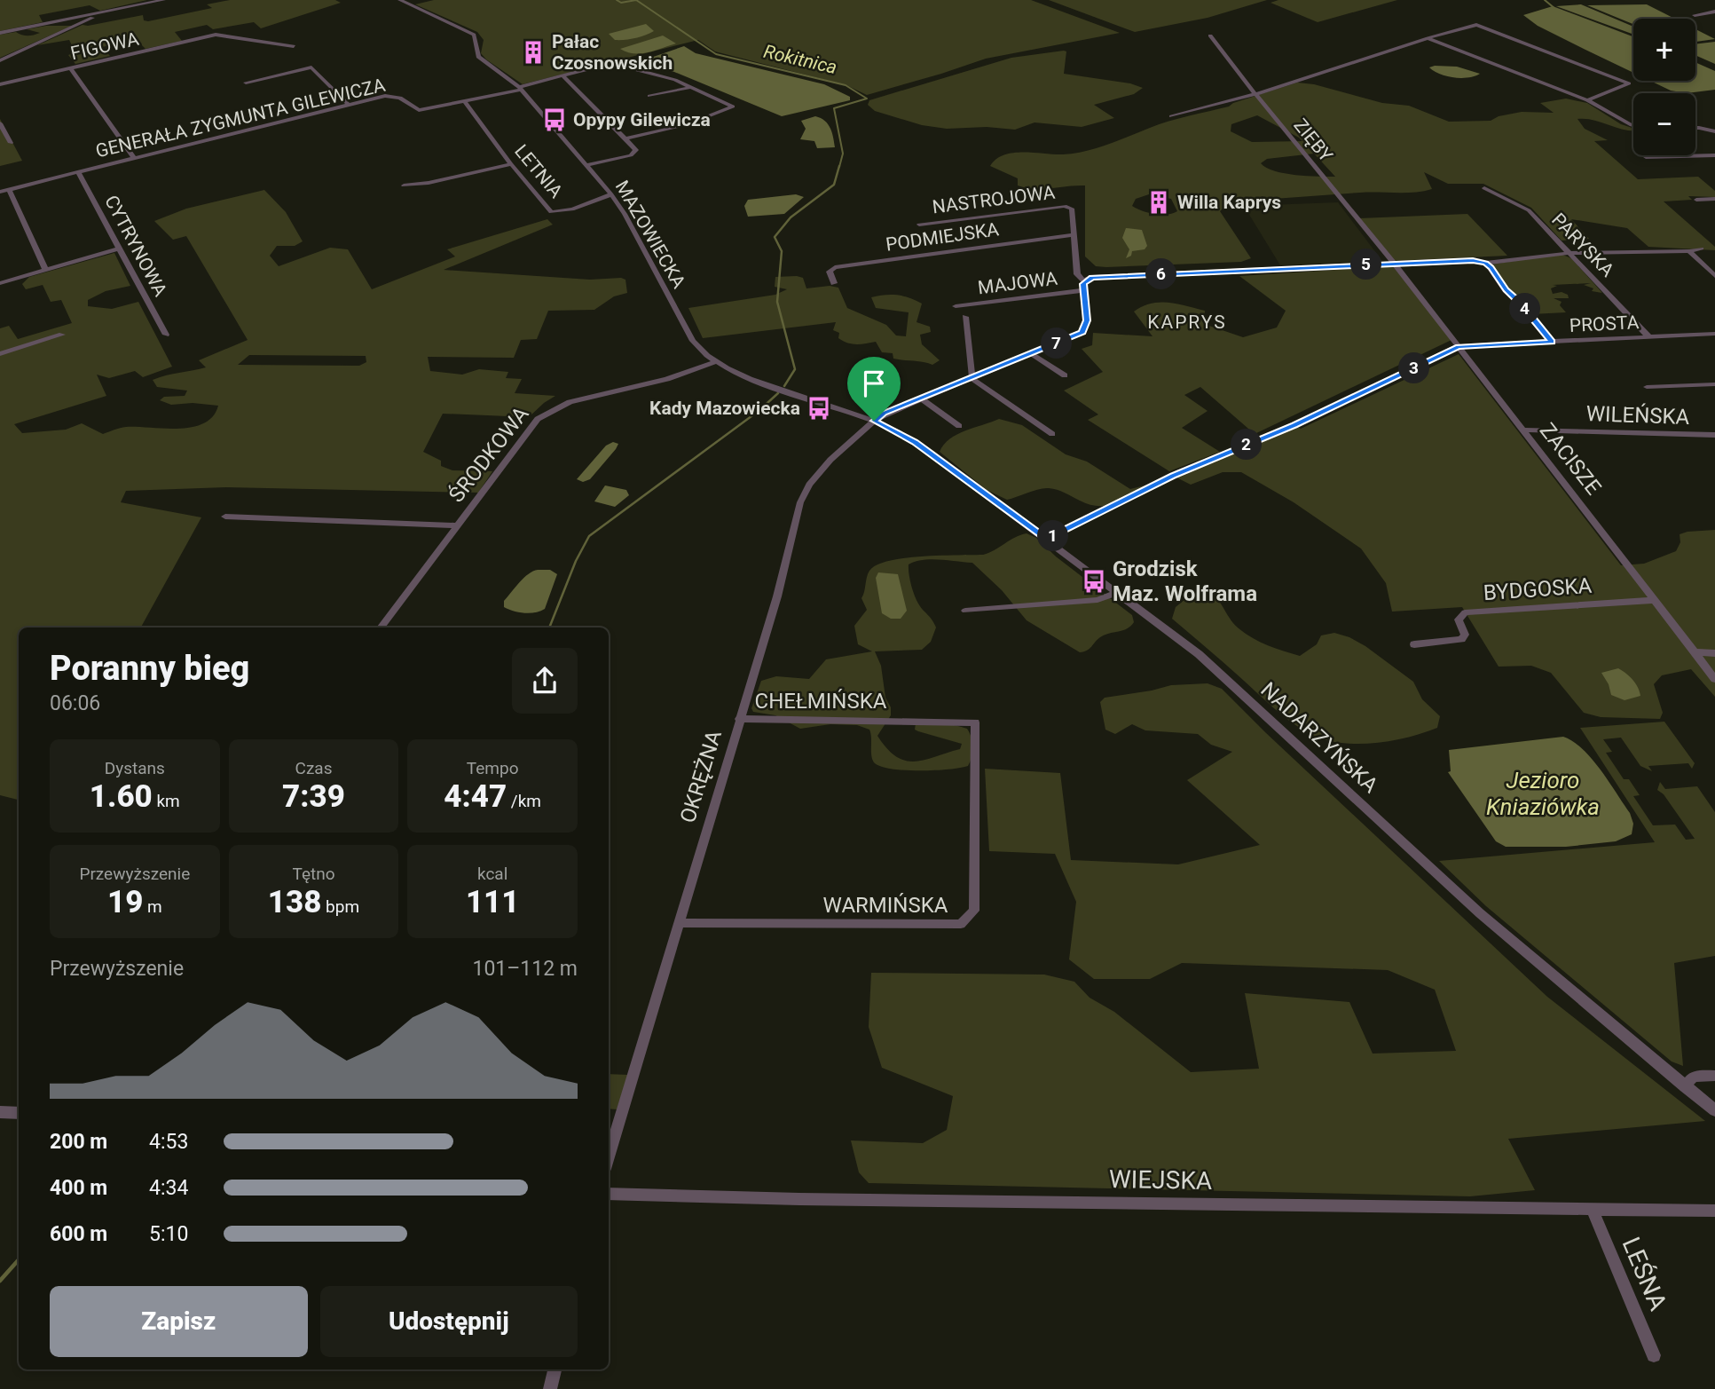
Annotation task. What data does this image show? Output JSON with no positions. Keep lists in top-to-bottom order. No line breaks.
{"streets":{"street":["FIGOWA","GENERAŁA ZYGMUNTA GILEWICZA","ZIĘBY","LETNIA","NASTROJOWA","MAZOWIECKA","PODMIEJSKA","PARYSKA","CYTRYNOWA","MAJOWA","PROSTA","WILEŃSKA","ŚRODKOWA","ZACISZE","BYDGOSKA","CHEŁMIŃSKA","NADARZYŃSKA","OKRĘŻNA","WARMIŃSKA","WIEJSKA","LEŚNA"]},"crossings":[["GENERAŁA ZYGMUNTA GILEWICZA","LETNIA"],["GENERAŁA ZYGMUNTA GILEWICZA","MAZOWIECKA"],["GENERAŁA ZYGMUNTA GILEWICZA","CYTRYNOWA"],["ZIĘBY","ZACISZE"],["LETNIA","MAZOWIECKA"],["NASTROJOWA","PODMIEJSKA"],["MAZOWIECKA","ŚRODKOWA"],["MAZOWIECKA","NADARZYŃSKA"],["MAZOWIECKA","OKRĘŻNA"],["PARYSKA","PROSTA"],["MAJOWA","OKRĘŻNA"],["PROSTA","ZACISZE"],["WILEŃSKA","ZACISZE"],["ZACISZE","BYDGOSKA"],["CHEŁMIŃSKA","OKRĘŻNA"],["CHEŁMIŃSKA","WARMIŃSKA"],["NADARZYŃSKA","OKRĘŻNA"],["OKRĘŻNA","WARMIŃSKA"],["WIEJSKA","LEŚNA"]],"districts":["KAPRYS"],"water":["Rokitnica","Jezioro Kniaziówka"],"places":{"building":["Pałac Czosnowskich","Willa Kaprys"],"bus stop":["Opypy Gilewicza","Kady Mazowiecka","Grodzisk Maz. Wolframa"]},"page":{"map_buttons":["+","−"],"pins":["5","6","4","7","3","2","1"],"heading":["Poranny bieg","06:06"],"stats":[["Dystans","1.60 km"],["Czas","7:39"],["Tempo","4:47 /km"],["Przewyższenie","19 m"],["Tętno","138 bpm"],["kcal","111"]],"chart":["Przewyższenie","101–112 m"],"list":[{"name":"200 m","note":"4:53"},{"name":"400 m","note":"4:34"},{"name":"600 m","note":"5:10"}],"buttons":["Zapisz","Udostępnij"]}}
